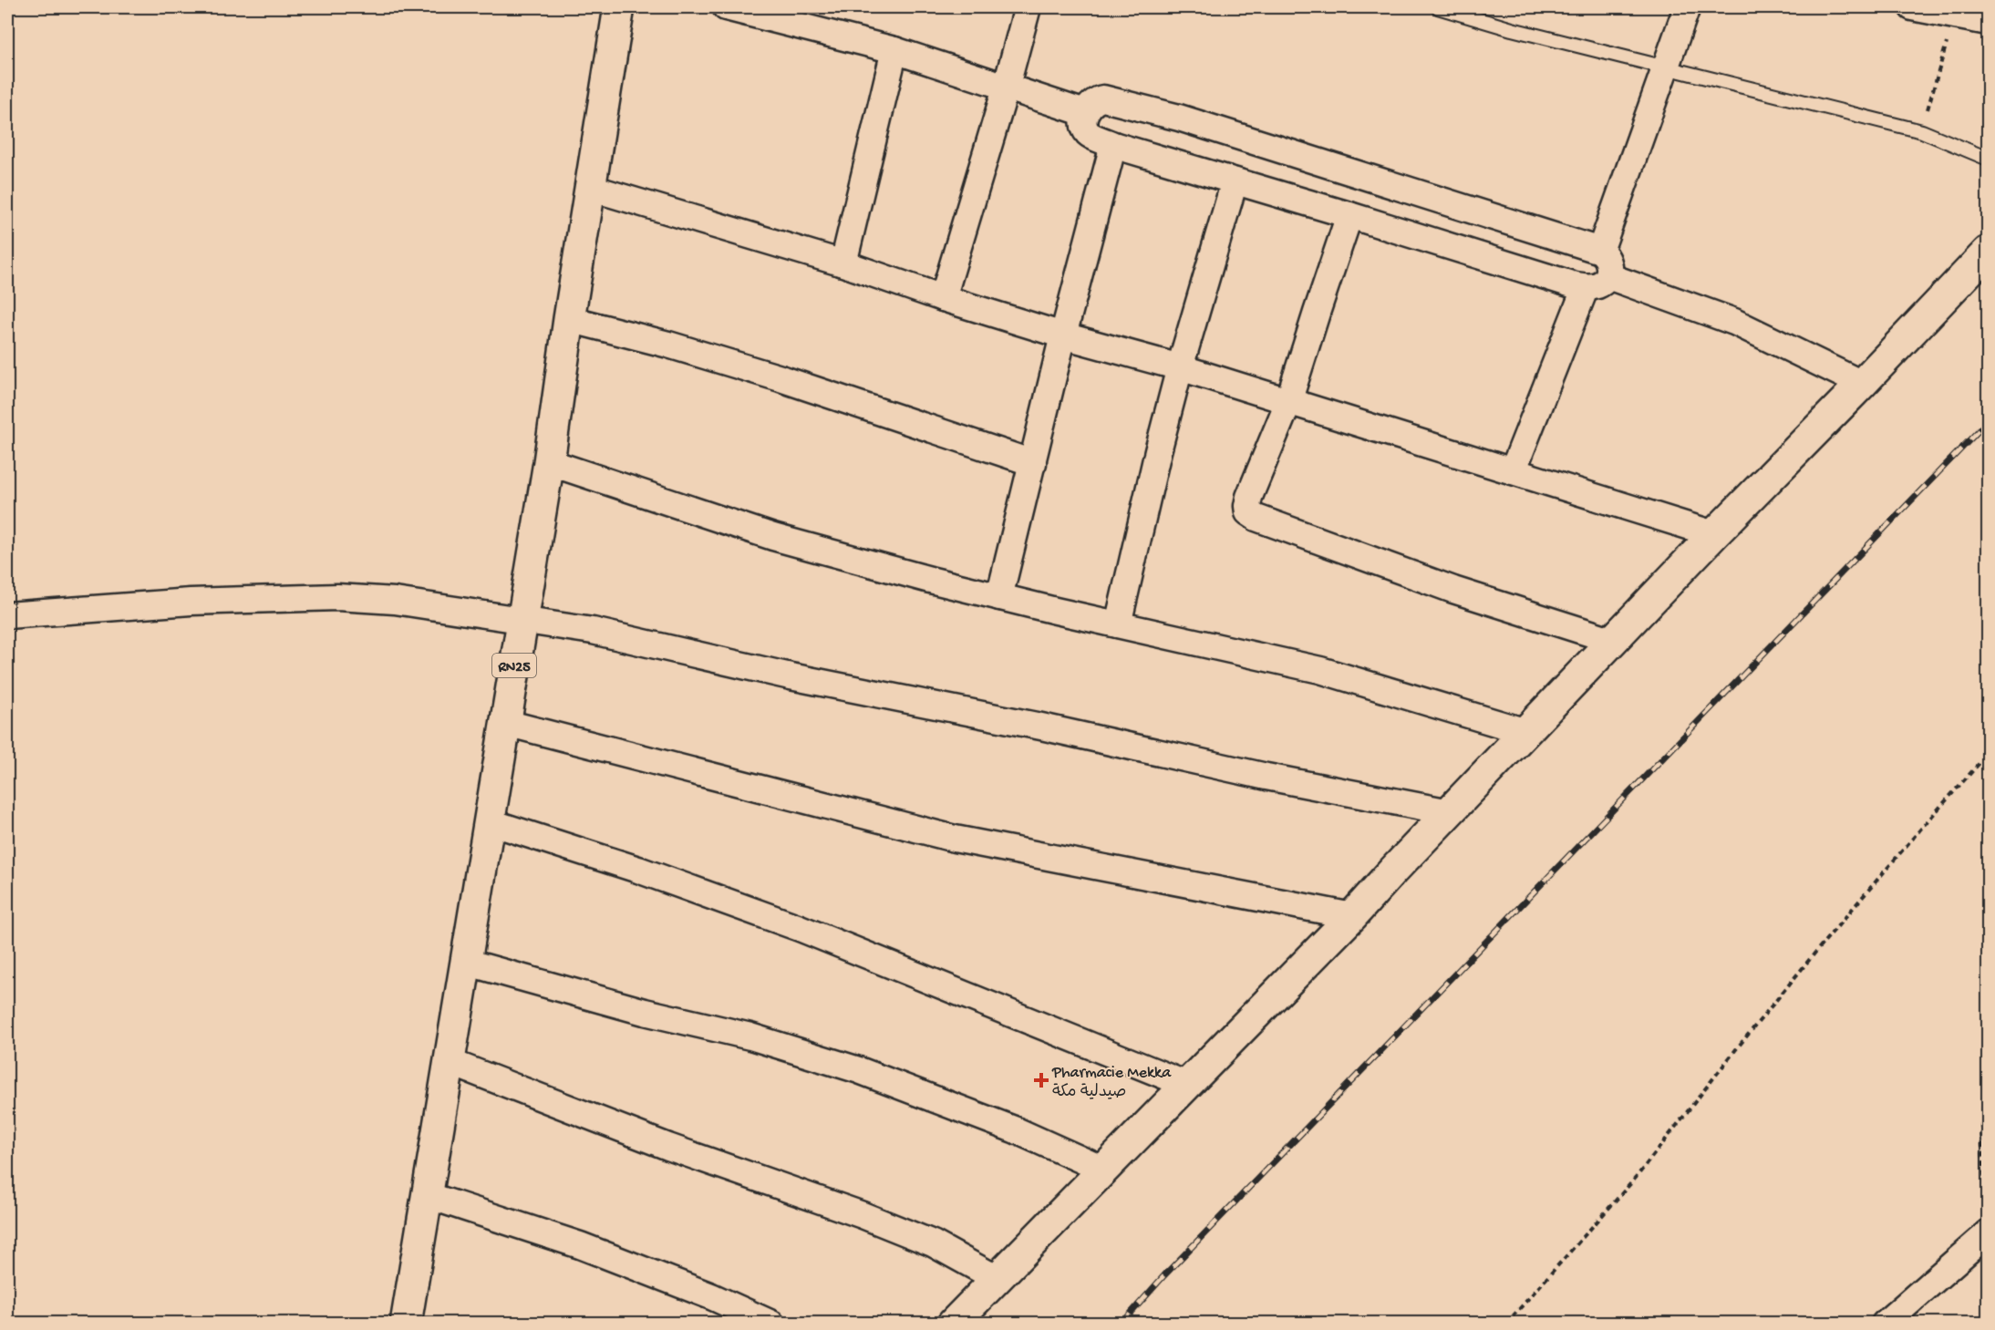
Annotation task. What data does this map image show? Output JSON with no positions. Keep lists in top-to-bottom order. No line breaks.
{"streets":{"main road":["RN25"]},"places":{"health":["Pharmacie Mekka صيدلية مكة"]}}
